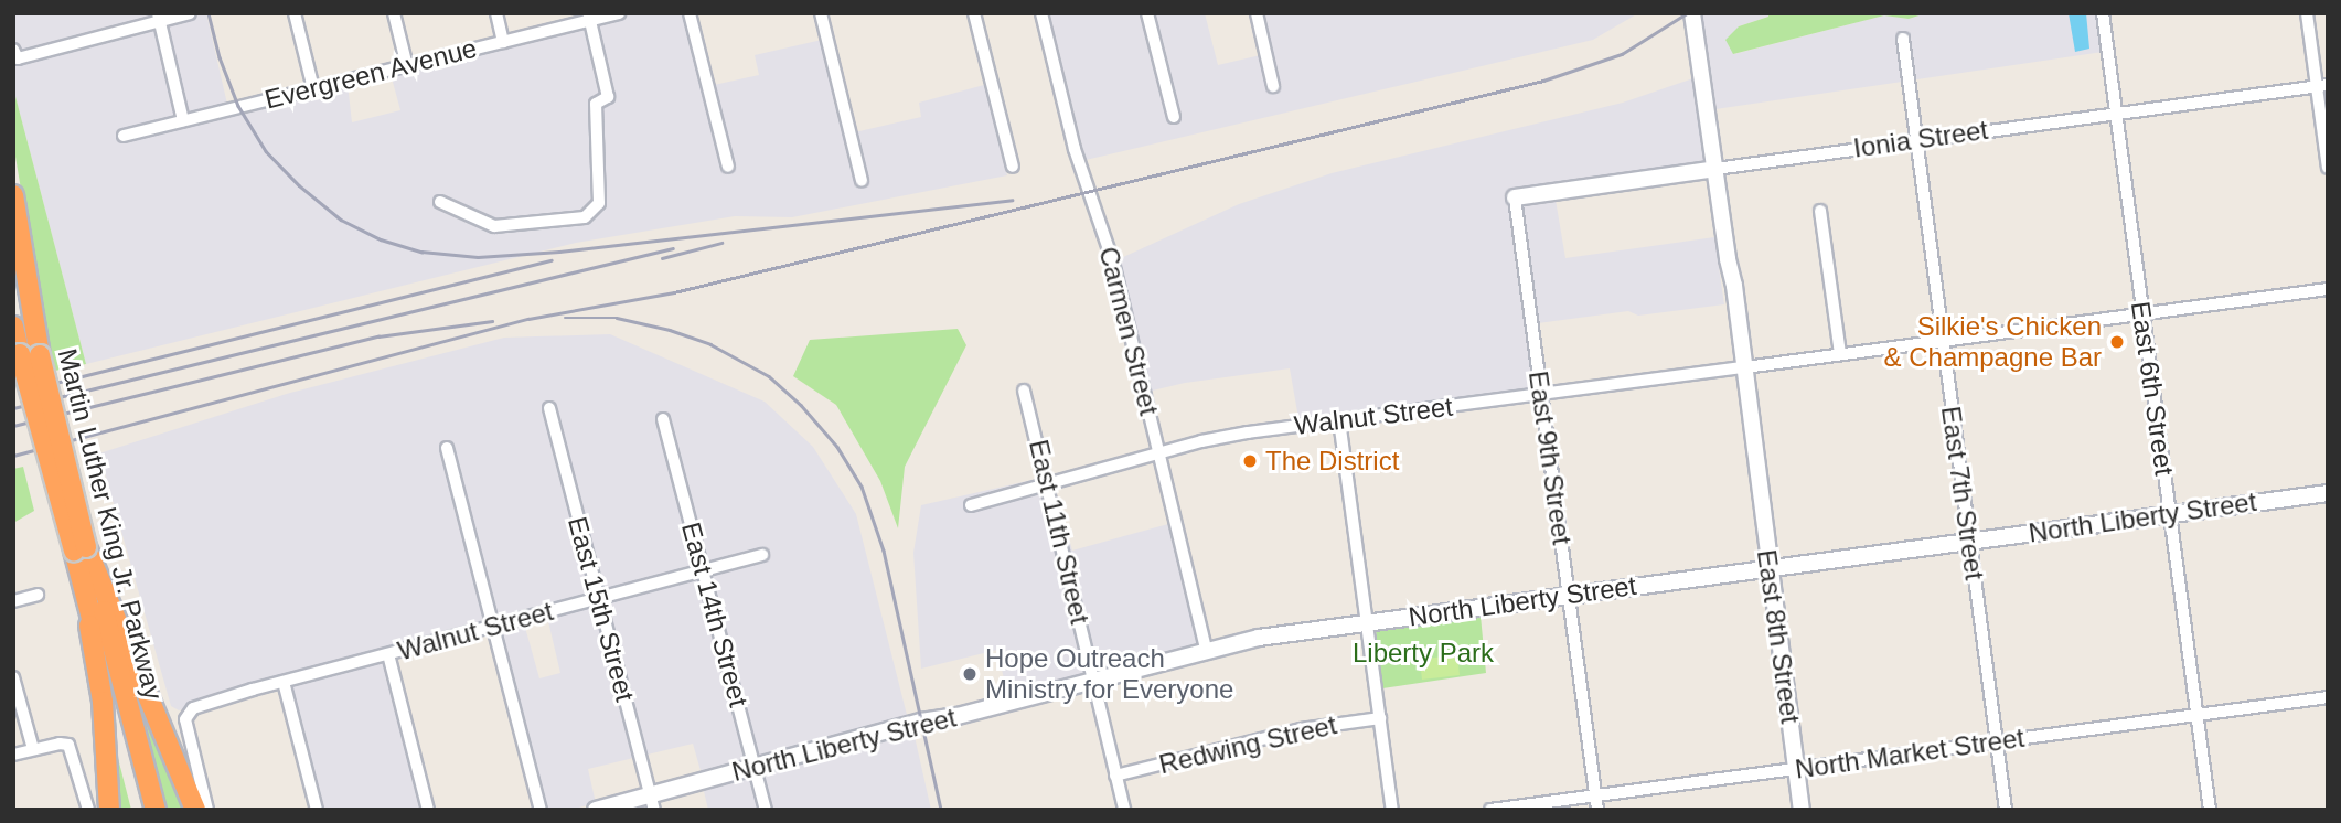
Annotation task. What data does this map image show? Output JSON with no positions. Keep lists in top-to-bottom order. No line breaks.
{"streets":{"highway":["Martin Luther King Jr. Parkway"],"street":["Evergreen Avenue","Ionia Street","Carmen Street","East 6th Street","Walnut Street","East 9th Street","East 7th Street","North Liberty Street","East 11th Street","East 15th Street","East 14th Street","East 8th Street","Redwing Street","North Market Street"]},"crossings":[["Ionia Street","East 6th Street"],["Ionia Street","East 9th Street"],["Ionia Street","East 7th Street"],["Ionia Street","East 8th Street"],["Carmen Street","Walnut Street"],["Carmen Street","North Liberty Street"],["East 6th Street","Walnut Street"],["East 6th Street","North Liberty Street"],["East 6th Street","North Market Street"],["Walnut Street","East 9th Street"],["Walnut Street","East 7th Street"],["Walnut Street","East 11th Street"],["Walnut Street","East 15th Street"],["Walnut Street","East 14th Street"],["Walnut Street","East 8th Street"],["East 9th Street","North Liberty Street"],["East 9th Street","North Market Street"],["East 7th Street","North Liberty Street"],["East 7th Street","North Market Street"],["North Liberty Street","East 11th Street"],["North Liberty Street","East 15th Street"],["North Liberty Street","East 14th Street"],["North Liberty Street","East 8th Street"],["East 11th Street","Redwing Street"],["East 8th Street","North Market Street"]],"parks":["Liberty Park"],"places":["Silkie's Chicken & Champagne Bar","The District","Hope Outreach Ministry for Everyone"]}
